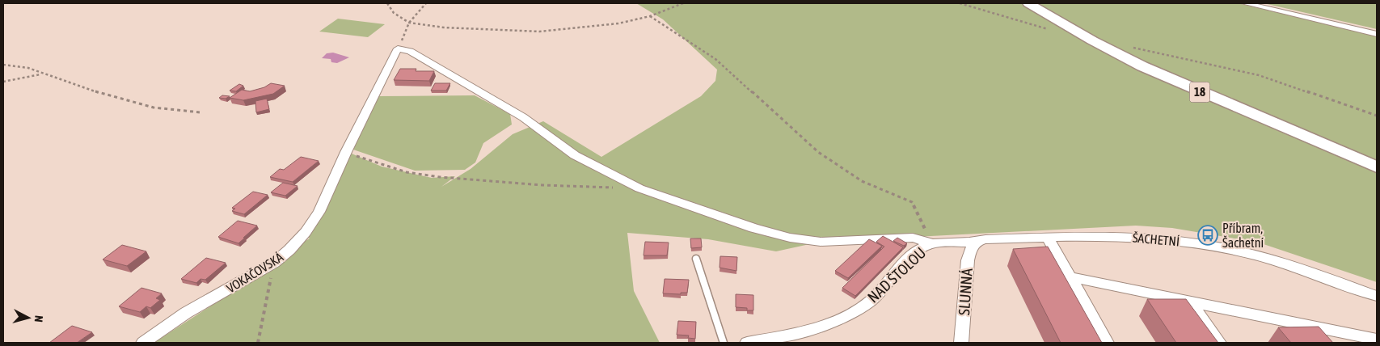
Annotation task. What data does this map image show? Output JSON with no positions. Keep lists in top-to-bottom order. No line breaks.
{"streets":{"main road":["18"],"street":["ŠACHETNÍ","VOKAČOVSKÁ","NAD ŠTOLOU","SLUNNÁ"]},"crossings":[["ŠACHETNÍ","NAD ŠTOLOU"],["ŠACHETNÍ","SLUNNÁ"]],"places":{"bus stop":["Příbram, Šachetní"]},"north":"right"}
